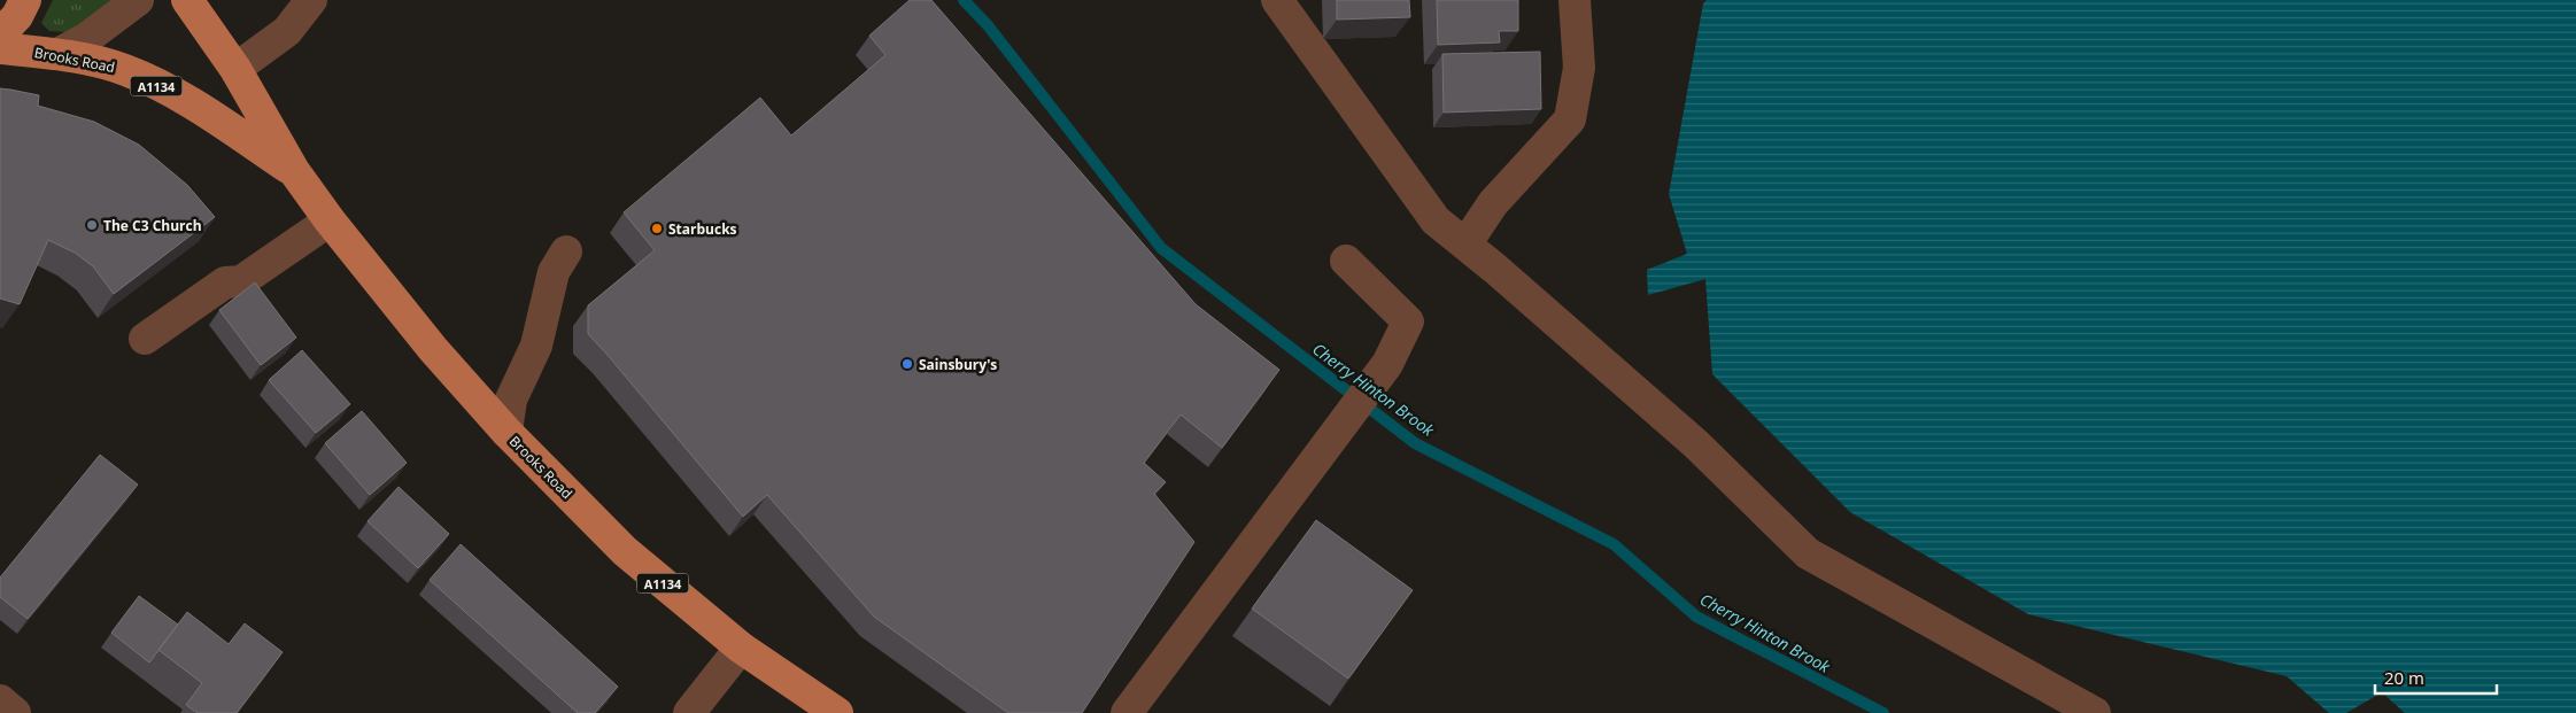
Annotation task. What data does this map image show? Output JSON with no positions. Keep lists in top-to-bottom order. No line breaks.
{"streets":{"main road":["Brooks Road","A1134"]},"water":["Cherry Hinton Brook"],"places":["The C3 Church","Starbucks","Sainsbury's"],"scale_bar":"20 m"}
